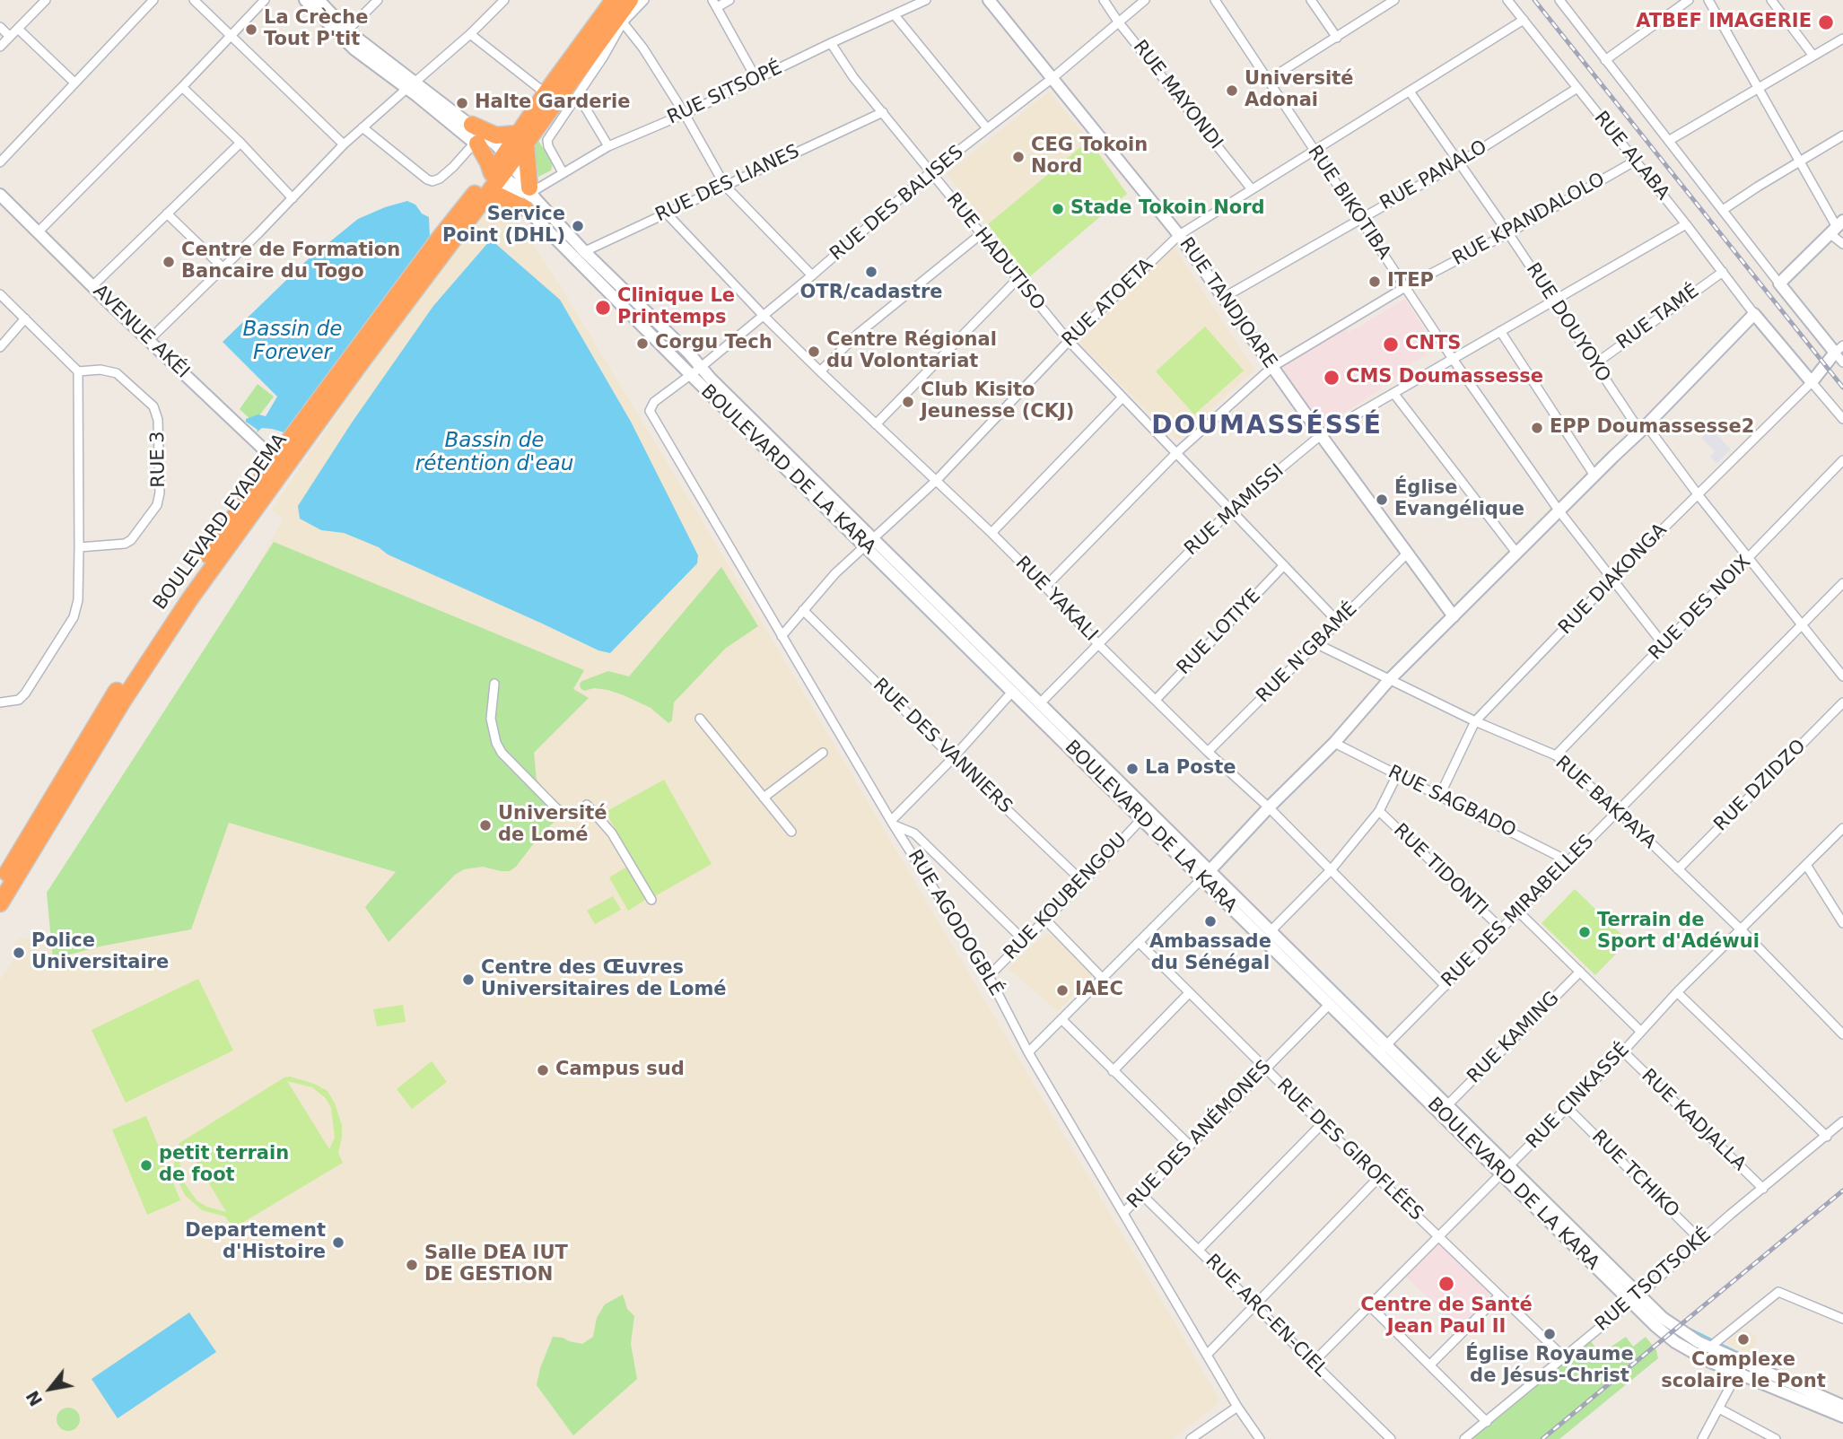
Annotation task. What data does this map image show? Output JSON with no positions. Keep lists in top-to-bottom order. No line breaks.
{"streets":{"highway":["BOULEVARD EYADEMA"],"main road":["RUE TANDJOARE","AVENUE AKÉI","BOULEVARD DE LA KARA"],"street":["RUE SITSOPÉ","RUE MAYONDI","RUE ALABA","RUE PANALO","RUE DES LIANES","RUE BIKOTIBA","RUE DES BALISES","RUE KPANDALOLO","RUE HADUTISO","RUE ATOETA","RUE TAMÉ","RUE DOUYOYO","RUE 3","RUE MAMISSI","RUE DIAKONGA","RUE YAKALI","RUE DES NOIX","RUE LOTIYE","RUE N'GBAMÉ","RUE DES VANNIERS","RUE DZIDZO","RUE SAGBADO","RUE BAKPAYA","RUE TIDONTI","RUE KOUBENGOU","RUE DES MIRABELLES","RUE AGODOGBLÉ","RUE KAMING","RUE CINKASSÉ","RUE KADJALLA","RUE DES ANÉMONES","RUE DES GIROFLÉES","RUE TCHIKO","RUE TSOTSOKÉ","RUE ARC-EN-CIEL"]},"crossings":[["RUE SITSOPÉ","RUE HADUTISO"],["RUE SITSOPÉ","BOULEVARD DE LA KARA"],["RUE MAYONDI","RUE DES BALISES"],["RUE MAYONDI","RUE ATOETA"],["RUE ALABA","RUE PANALO"],["RUE ALABA","RUE KPANDALOLO"],["RUE ALABA","RUE ATOETA"],["RUE ALABA","RUE TAMÉ"],["RUE ALABA","RUE MAMISSI"],["RUE PANALO","RUE BIKOTIBA"],["RUE PANALO","RUE TANDJOARE"],["RUE PANALO","RUE DOUYOYO"],["RUE DES LIANES","RUE HADUTISO"],["RUE DES LIANES","BOULEVARD DE LA KARA"],["RUE DES LIANES","RUE YAKALI"],["RUE BIKOTIBA","RUE KPANDALOLO"],["RUE BIKOTIBA","RUE ATOETA"],["RUE BIKOTIBA","RUE MAMISSI"],["RUE BIKOTIBA","RUE DIAKONGA"],["RUE BIKOTIBA","RUE DES NOIX"],["RUE DES BALISES","RUE HADUTISO"],["RUE DES BALISES","RUE TANDJOARE"],["RUE DES BALISES","BOULEVARD DE LA KARA"],["RUE DES BALISES","RUE YAKALI"],["RUE DES BALISES","RUE AGODOGBLÉ"],["RUE KPANDALOLO","RUE HADUTISO"],["RUE KPANDALOLO","RUE TANDJOARE"],["RUE KPANDALOLO","RUE DOUYOYO"],["RUE KPANDALOLO","RUE YAKALI"],["RUE HADUTISO","RUE ATOETA"],["RUE HADUTISO","RUE MAMISSI"],["RUE HADUTISO","RUE LOTIYE"],["RUE HADUTISO","RUE N'GBAMÉ"],["RUE ATOETA","RUE TANDJOARE"],["RUE ATOETA","RUE DOUYOYO"],["RUE ATOETA","BOULEVARD DE LA KARA"],["RUE ATOETA","RUE YAKALI"],["RUE ATOETA","RUE DES VANNIERS"],["RUE ATOETA","RUE AGODOGBLÉ"],["RUE TANDJOARE","RUE MAMISSI"],["RUE TANDJOARE","RUE N'GBAMÉ"],["RUE TAMÉ","RUE DOUYOYO"],["RUE DOUYOYO","RUE MAMISSI"],["RUE DOUYOYO","RUE DIAKONGA"],["RUE DOUYOYO","RUE DES NOIX"],["RUE DOUYOYO","RUE DES MIRABELLES"],["AVENUE AKÉI","BOULEVARD EYADEMA"],["BOULEVARD DE LA KARA","RUE MAMISSI"],["BOULEVARD DE LA KARA","BOULEVARD EYADEMA"],["BOULEVARD DE LA KARA","RUE KOUBENGOU"],["BOULEVARD DE LA KARA","RUE DES MIRABELLES"],["BOULEVARD DE LA KARA","RUE KAMING"],["BOULEVARD DE LA KARA","RUE CINKASSÉ"],["BOULEVARD DE LA KARA","RUE DES ANÉMONES"],["BOULEVARD DE LA KARA","RUE TSOTSOKÉ"],["RUE MAMISSI","RUE YAKALI"],["RUE DIAKONGA","RUE SAGBADO"],["RUE DIAKONGA","RUE BAKPAYA"],["RUE YAKALI","RUE LOTIYE"],["RUE YAKALI","RUE N'GBAMÉ"],["RUE YAKALI","RUE DES MIRABELLES"],["RUE DES NOIX","RUE BAKPAYA"],["RUE N'GBAMÉ","RUE BAKPAYA"],["RUE DES VANNIERS","RUE KOUBENGOU"],["RUE DZIDZO","RUE BAKPAYA"],["RUE SAGBADO","RUE DES MIRABELLES"],["RUE BAKPAYA","RUE DES MIRABELLES"],["RUE BAKPAYA","RUE CINKASSÉ"],["RUE TIDONTI","RUE DES MIRABELLES"],["RUE KOUBENGOU","RUE AGODOGBLÉ"],["RUE AGODOGBLÉ","RUE DES ANÉMONES"],["RUE CINKASSÉ","RUE KADJALLA"],["RUE CINKASSÉ","RUE DES GIROFLÉES"],["RUE CINKASSÉ","RUE TCHIKO"],["RUE CINKASSÉ","RUE ARC-EN-CIEL"],["RUE KADJALLA","RUE TSOTSOKÉ"],["RUE DES ANÉMONES","RUE DES GIROFLÉES"],["RUE DES ANÉMONES","RUE ARC-EN-CIEL"],["RUE DES GIROFLÉES","RUE TSOTSOKÉ"],["RUE TCHIKO","RUE TSOTSOKÉ"]],"districts":["DOUMASSÉSSÉ"],"water":["Bassin de Forever","Bassin de rétention d'eau"],"places":["ATBEF IMAGERIE","La Crèche Tout P'tit","Université Adonai","Halte Garderie","CEG Tokoin Nord","Stade Tokoin Nord","Service Point (DHL)","Centre de Formation Bancaire du Togo","OTR/cadastre","ITEP","Clinique Le Printemps","Corgu Tech","CNTS","Centre Régional du Volontariat","CMS Doumassesse","Club Kisito Jeunesse (CKJ)","EPP Doumassesse2","Église Evangélique","La Poste","Université de Lomé","Ambassade du Sénégal","Terrain de Sport d'Adéwui","Police Universitaire","Centre des Œuvres Universitaires de Lomé","IAEC","Campus sud","petit terrain de foot","Departement d'Histoire","Salle DEA IUT DE GESTION","Centre de Santé Jean Paul II","Église Royaume de Jésus-Christ","Complexe scolaire le Pont"],"north":"bottom left"}
